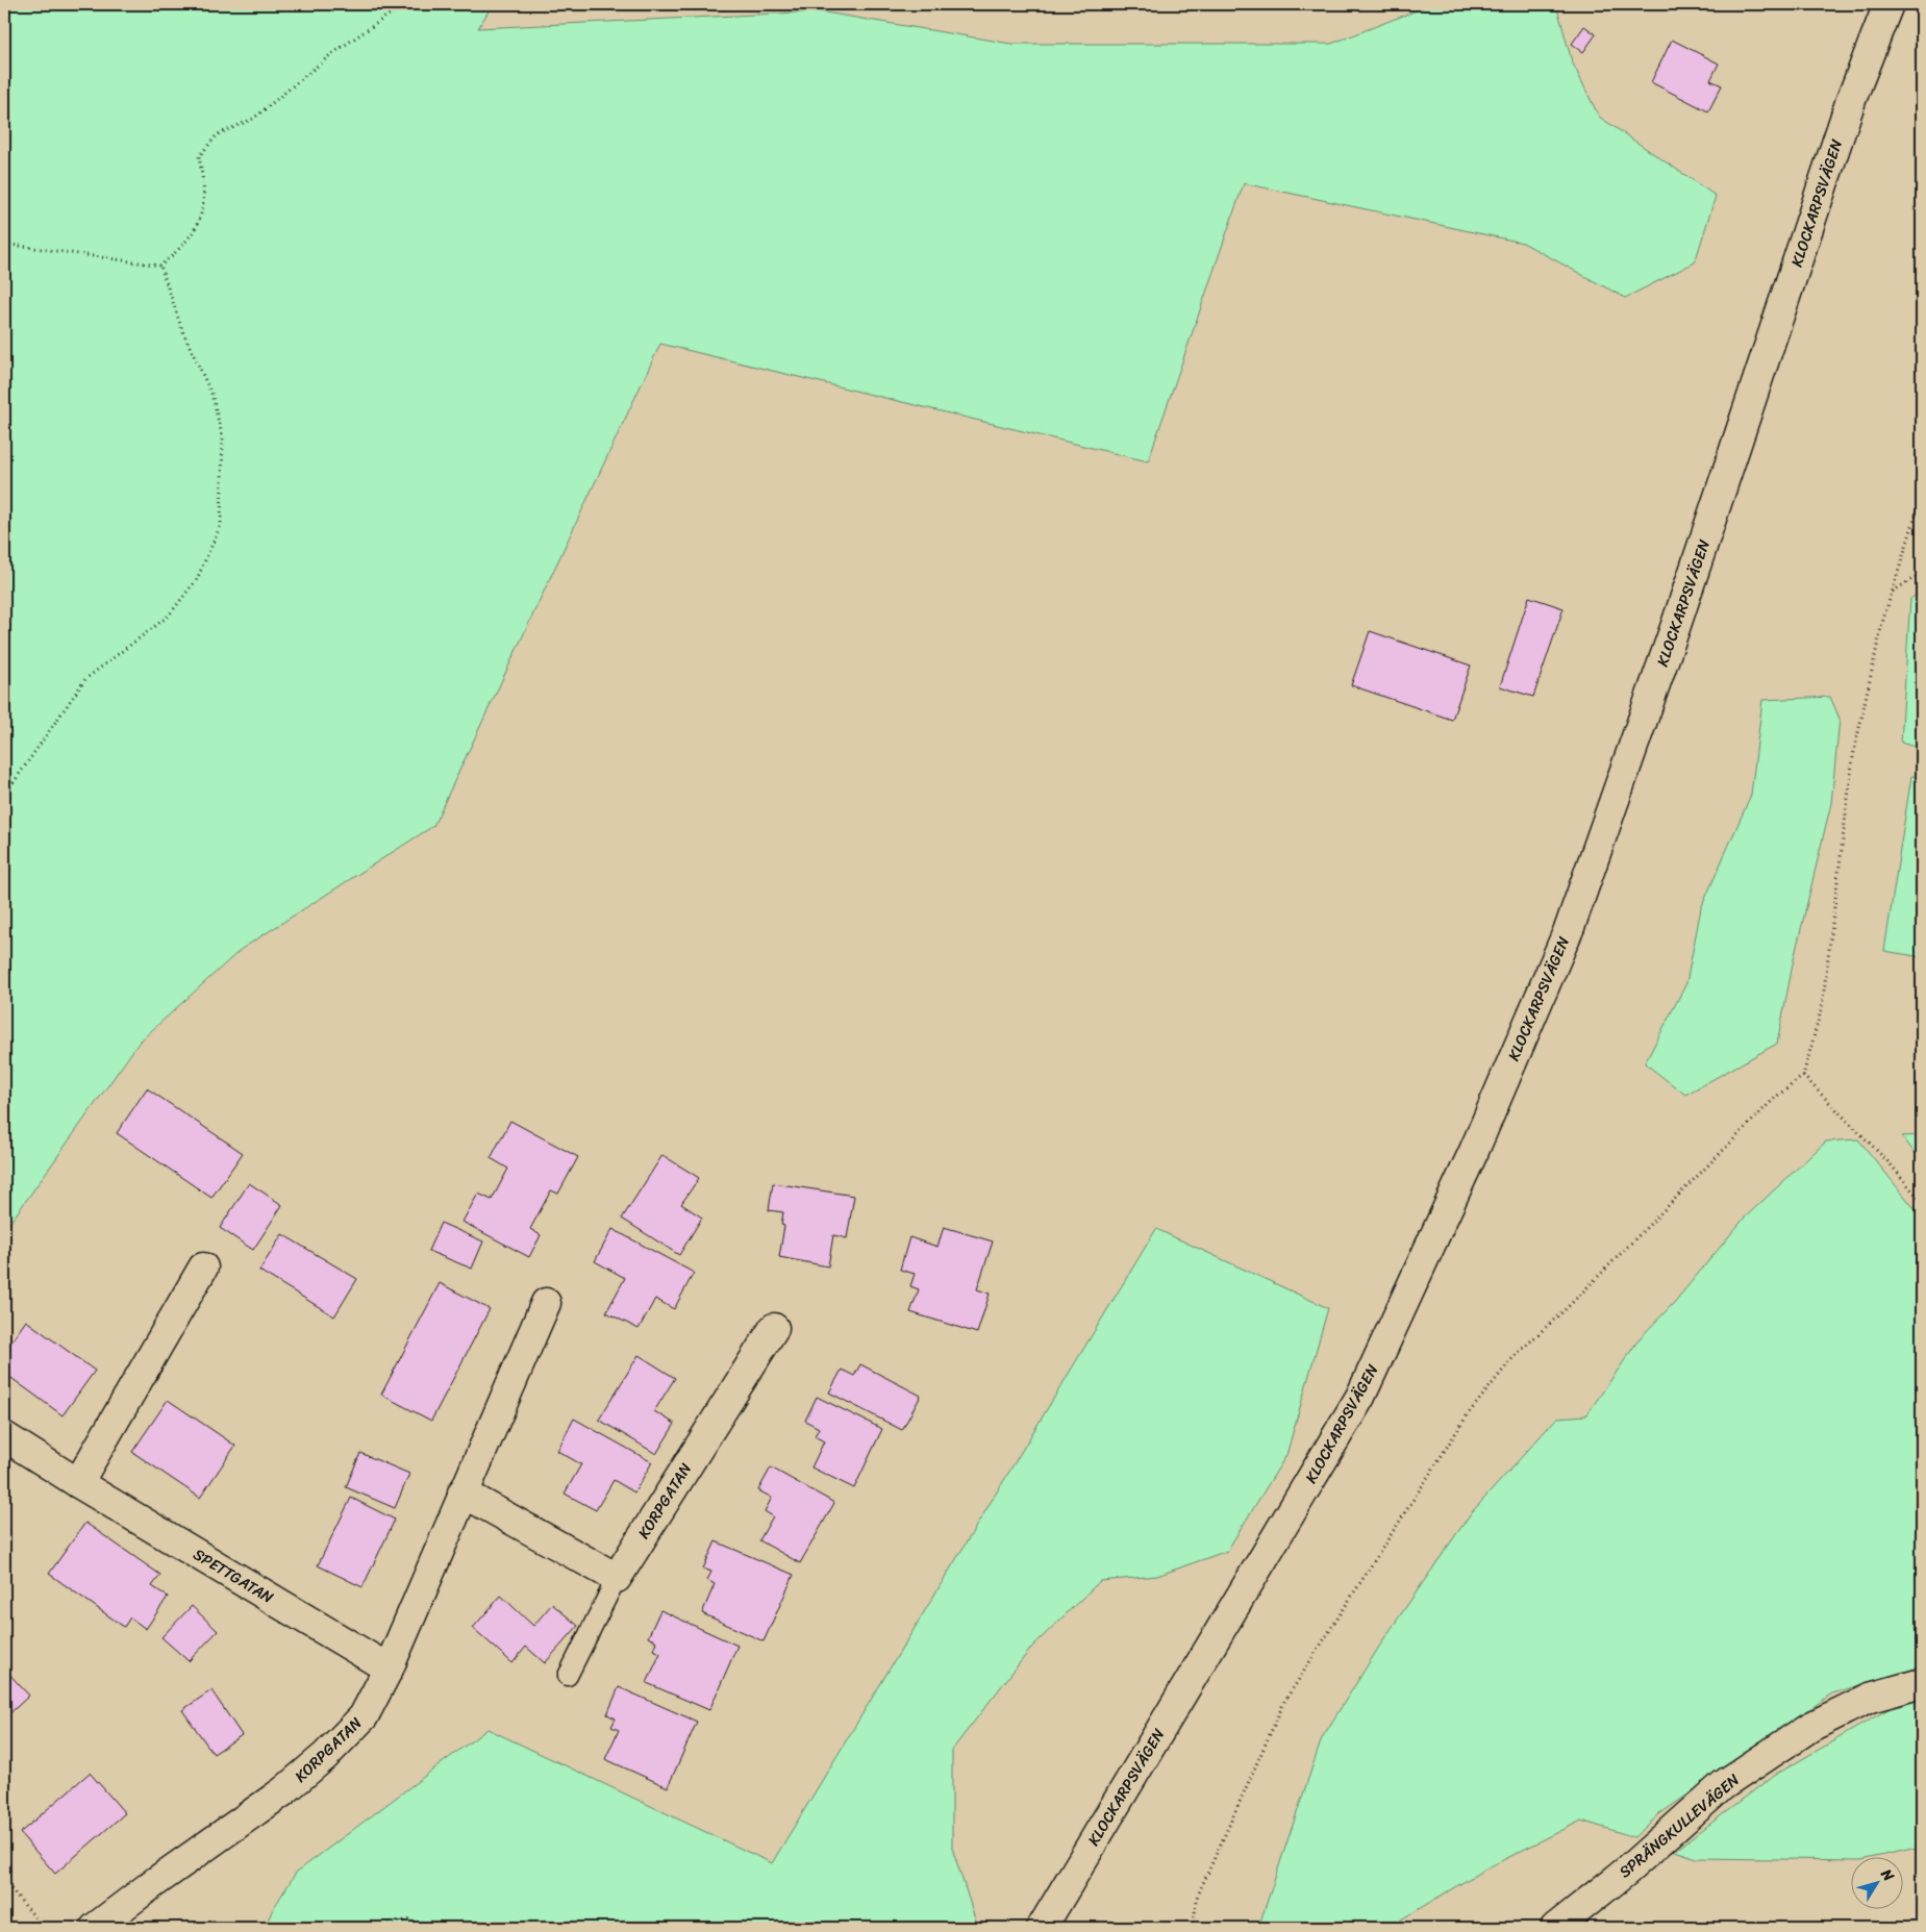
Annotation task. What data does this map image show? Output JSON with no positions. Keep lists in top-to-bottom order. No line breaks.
{"streets":{"street":["KLOCKARPSVÄGEN","KORPGATAN","SPETTGATAN","SPRÄNGKULLEVÄGEN"]},"crossings":[["KORPGATAN","SPETTGATAN"]],"north":"top right"}
